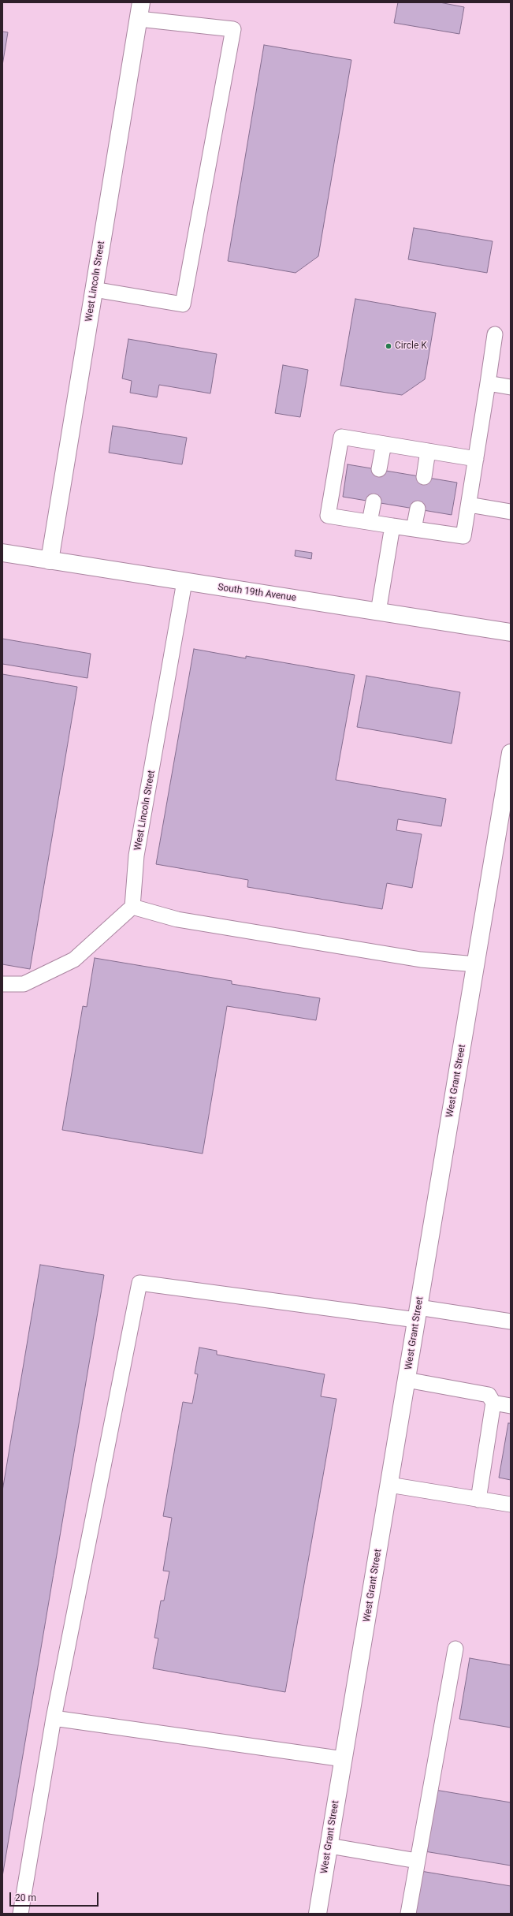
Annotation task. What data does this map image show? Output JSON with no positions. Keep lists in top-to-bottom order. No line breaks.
{"streets":{"main road":["West Lincoln Street","South 19th Avenue","West Grant Street"]},"crossings":[["West Lincoln Street","South 19th Avenue"]],"places":["Circle K"],"scale_bar":"20 m"}
